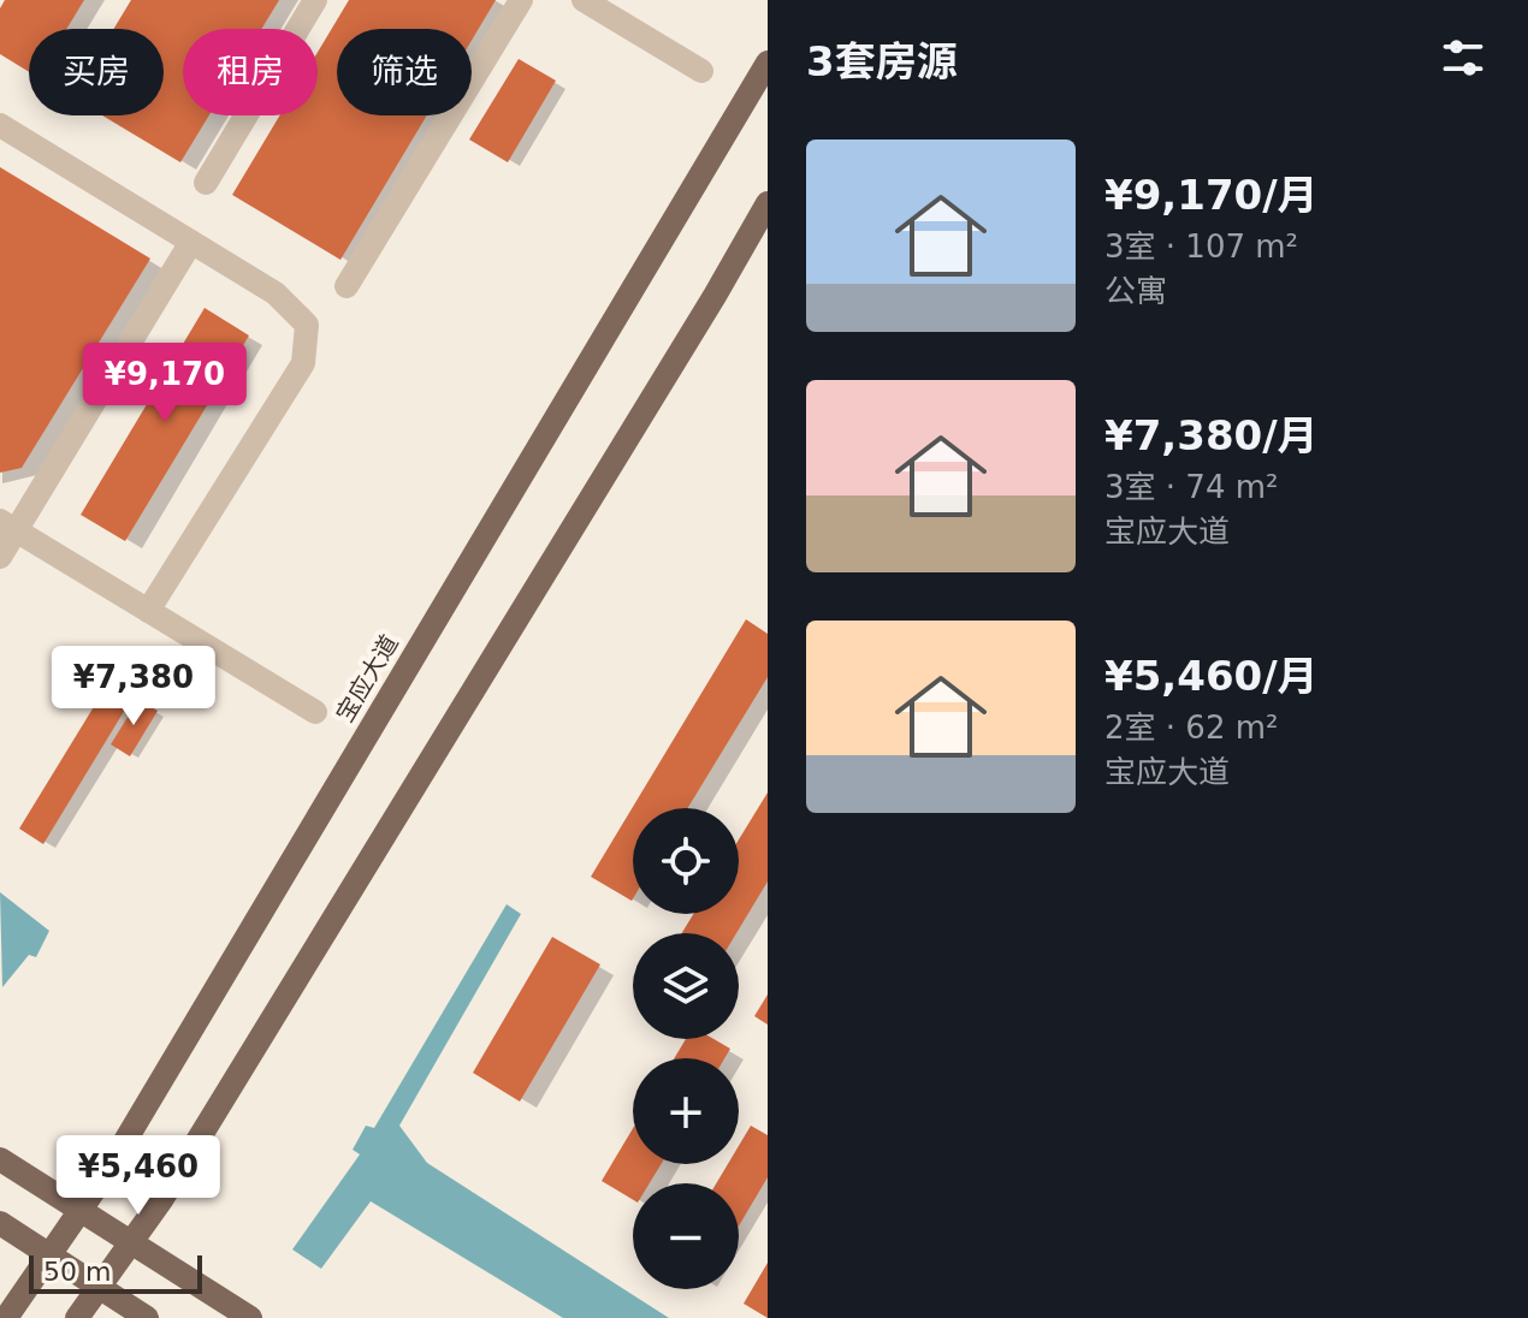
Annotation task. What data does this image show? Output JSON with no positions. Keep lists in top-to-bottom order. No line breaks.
{"streets":{"main road":["宝应大道"]},"scale_bar":"50 m","page":{"heading":"3套房源","chip":["买房","租房","筛选"],"list":[{"name":"¥9,170/月","note":"3室 · 107 m² · 公寓"},{"name":"¥7,380/月","note":"3室 · 74 m² · 宝应大道"},{"name":"¥5,460/月","note":"2室 · 62 m² · 宝应大道"}],"price":["¥9,170","¥7,380","¥5,460"],"map_buttons":["+","−"],"scale":"50 m"}}
